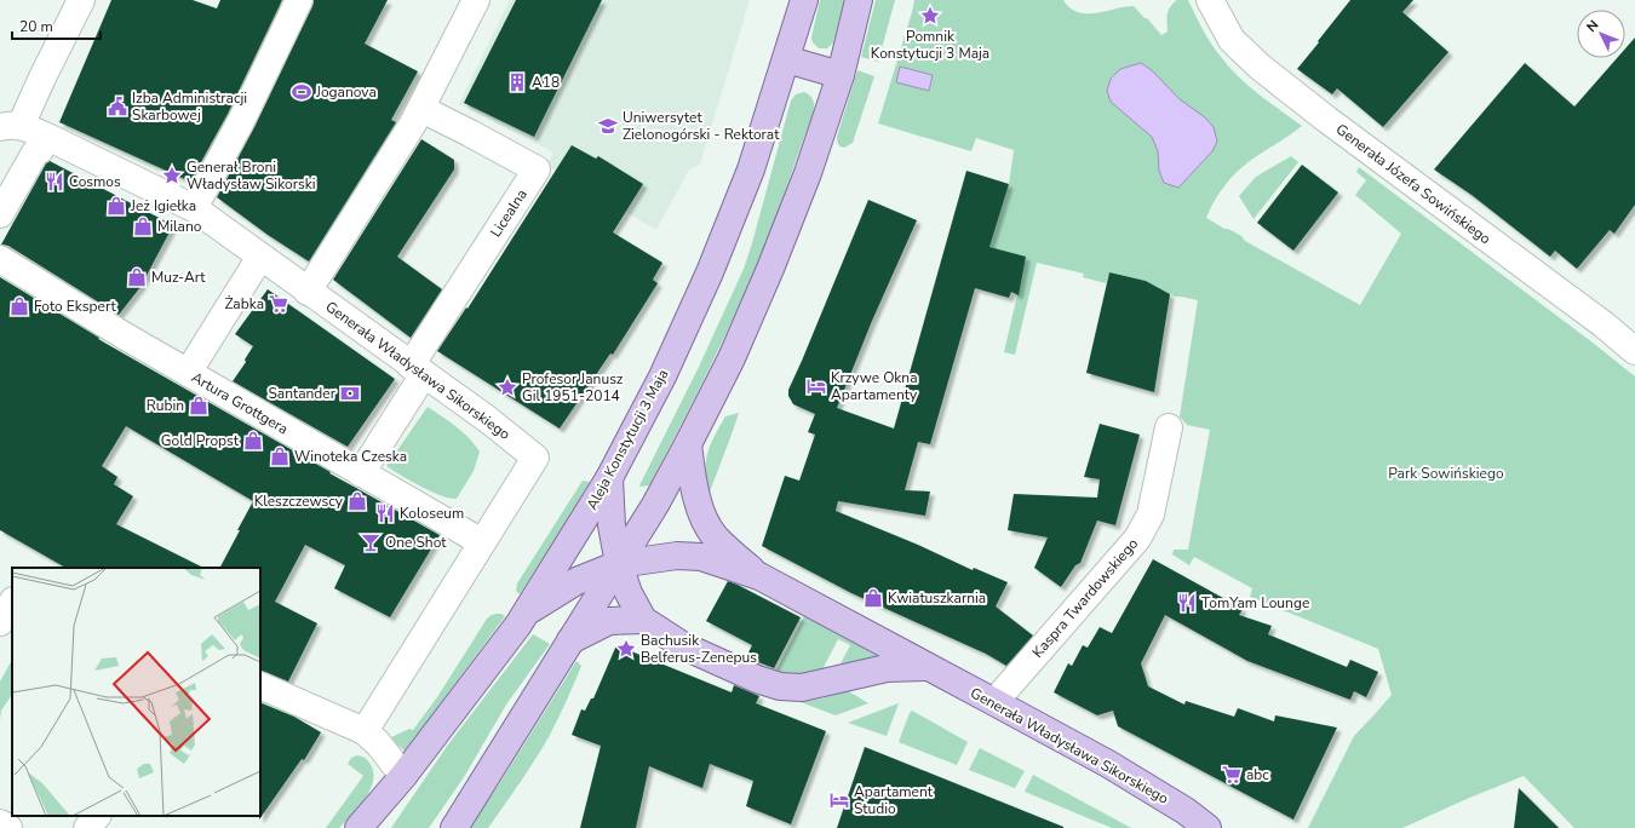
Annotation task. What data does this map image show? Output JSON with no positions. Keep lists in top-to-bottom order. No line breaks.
{"streets":{"main road":["Generała Władysława Sikorskiego","Aleja Konstytucji 3 Maja"],"street":["Generała Józefa Sowińskiego","Licealna","Artura Grottgera","Kaspra Twardowskiego"]},"crossings":[["Licealna","Generała Władysława Sikorskiego"],["Licealna","Artura Grottgera"],["Generała Władysława Sikorskiego","Artura Grottgera"],["Generała Władysława Sikorskiego","Aleja Konstytucji 3 Maja"],["Generała Władysława Sikorskiego","Kaspra Twardowskiego"]],"parks":["Park Sowińskiego"],"places":{"place":["Pomnik Konstytucji 3 Maja","Generał Broni Władysław Sikorski","Profesor Janusz Gil 1951-2014","Bachusik Belferus-Zenepus"],"building":["A18"],"sports":["Joganova"],"public building":["Izba Administracji Skarbowej"],"school or university":["Uniwersytet Zielonogórski - Rektorat"],"restaurant":["Cosmos","Koloseum","TomYam Lounge"],"shop":["Jeż Igiełka","Milano","Muz-Art","Foto Ekspert","Rubin","Gold Propst","Winoteka Czeska","Kleszczewscy","Kwiatuszkarnia"],"supermarket":["Żabka","abc"],"hotel":["Krzywe Okna Apartamenty","Apartament Studio"],"bank":["Santander"],"bar":["One Shot"]},"scale_bar":"20 m","north":"top left"}
